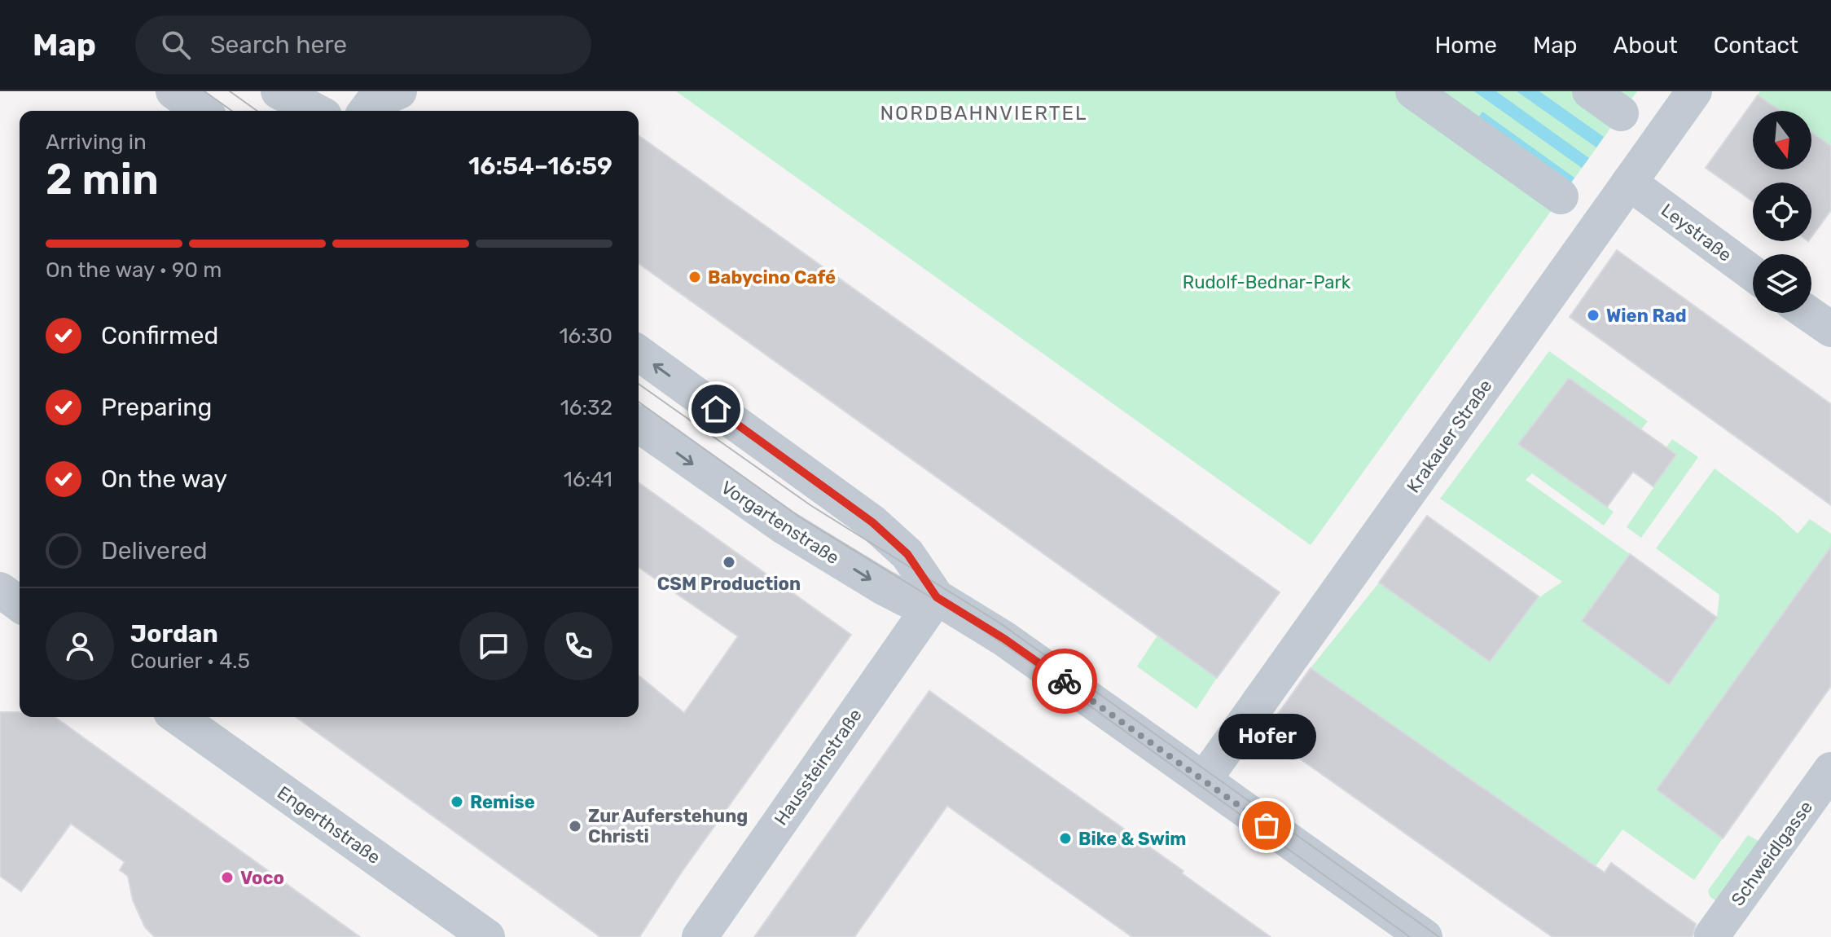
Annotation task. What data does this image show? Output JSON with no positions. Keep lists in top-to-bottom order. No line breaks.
{"streets":{"street":["Leystraße","Krakauer Straße","Vorgartenstraße","Haussteinstraße","Engerthstraße","Schweidlgasse"]},"crossings":[["Leystraße","Krakauer Straße"],["Vorgartenstraße","Haussteinstraße"]],"districts":["NORDBAHNVIERTEL"],"parks":["Rudolf-Bednar-Park"],"places":["Babycino Café","Wien Rad","CSM Production","Remise","Hofer","Zur Auferstehung Christi","Bike & Swim","Voco"],"north":"bottom","page":{"header":"Map","search":"Search here","nav":["Home","Map","About","Contact"],"heading":["2 min","Arriving in","16:54–16:59"],"panel":["Jordan","Courier · 4.5"],"bar":"On the way · 90 m","list":[["Confirmed","16:30"],["Preparing","16:32"],["On the way","16:41"],"Delivered"],"bubble":"Hofer"}}
